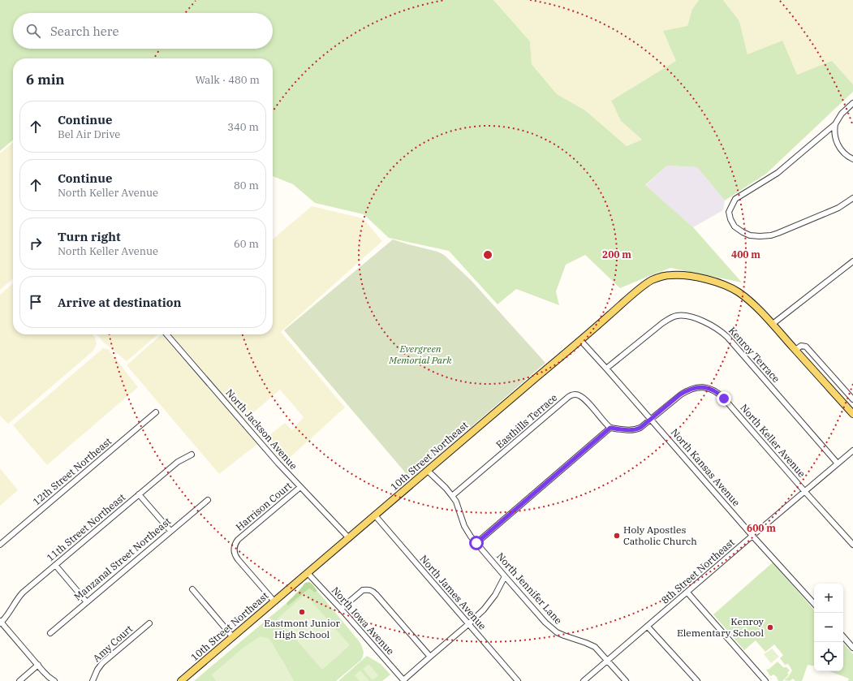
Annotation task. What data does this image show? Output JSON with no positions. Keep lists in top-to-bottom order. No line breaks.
{"streets":{"main road":["10th Street Northeast"],"street":["Kenroy Terrace","Easthills Terrace","North Jackson Avenue","North Keller Avenue","North Kansas Avenue","12th Street Northeast","Harrison Court","11th Street Northeast","Manzanal Street Northeast","8th Street Northeast","North Jennifer Lane","North James Avenue","North Iowa Avenue","Amy Court"]},"crossings":[["Kenroy Terrace","North Kansas Avenue"],["Kenroy Terrace","8th Street Northeast"],["Easthills Terrace","North Keller Avenue"],["Easthills Terrace","North Jennifer Lane"],["North Jackson Avenue","10th Street Northeast"],["North Jackson Avenue","Harrison Court"],["North Keller Avenue","North Kansas Avenue"],["North Keller Avenue","8th Street Northeast"],["10th Street Northeast","North Kansas Avenue"],["10th Street Northeast","Harrison Court"],["10th Street Northeast","North Jennifer Lane"],["10th Street Northeast","North James Avenue"],["10th Street Northeast","North Iowa Avenue"],["North Kansas Avenue","8th Street Northeast"],["8th Street Northeast","North Jennifer Lane"]],"parks":["Evergreen Memorial Park"],"places":["Holy Apostles Catholic Church","Eastmont Junior High School","Kenroy Elementary School"],"page":{"search":"Search here","heading":["6 min","Walk · 480 m"],"list":[["Continue","Bel Air Drive","340 m"],["Continue","North Keller Avenue","80 m"],["Turn right","North Keller Avenue","60 m"],"Arrive at destination"],"map_buttons":["+","−"]},"rings":["200 m","400 m","600 m"]}
